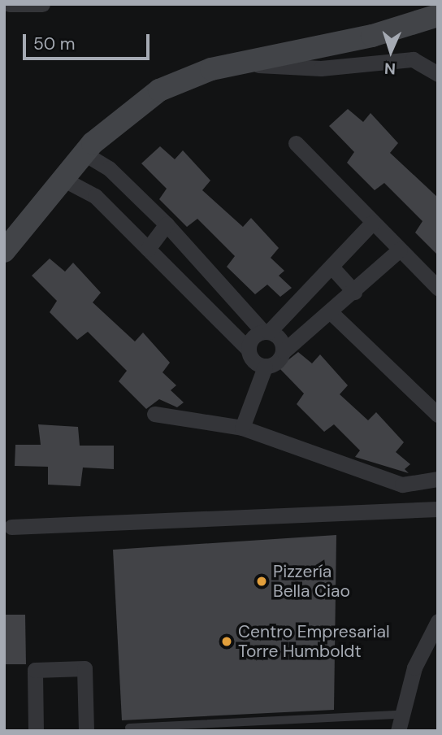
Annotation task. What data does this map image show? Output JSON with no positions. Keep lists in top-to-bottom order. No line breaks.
{"places":["Pizzería Bella Ciao","Centro Empresarial Torre Humboldt"],"scale_bar":"50 m","north":"bottom"}
